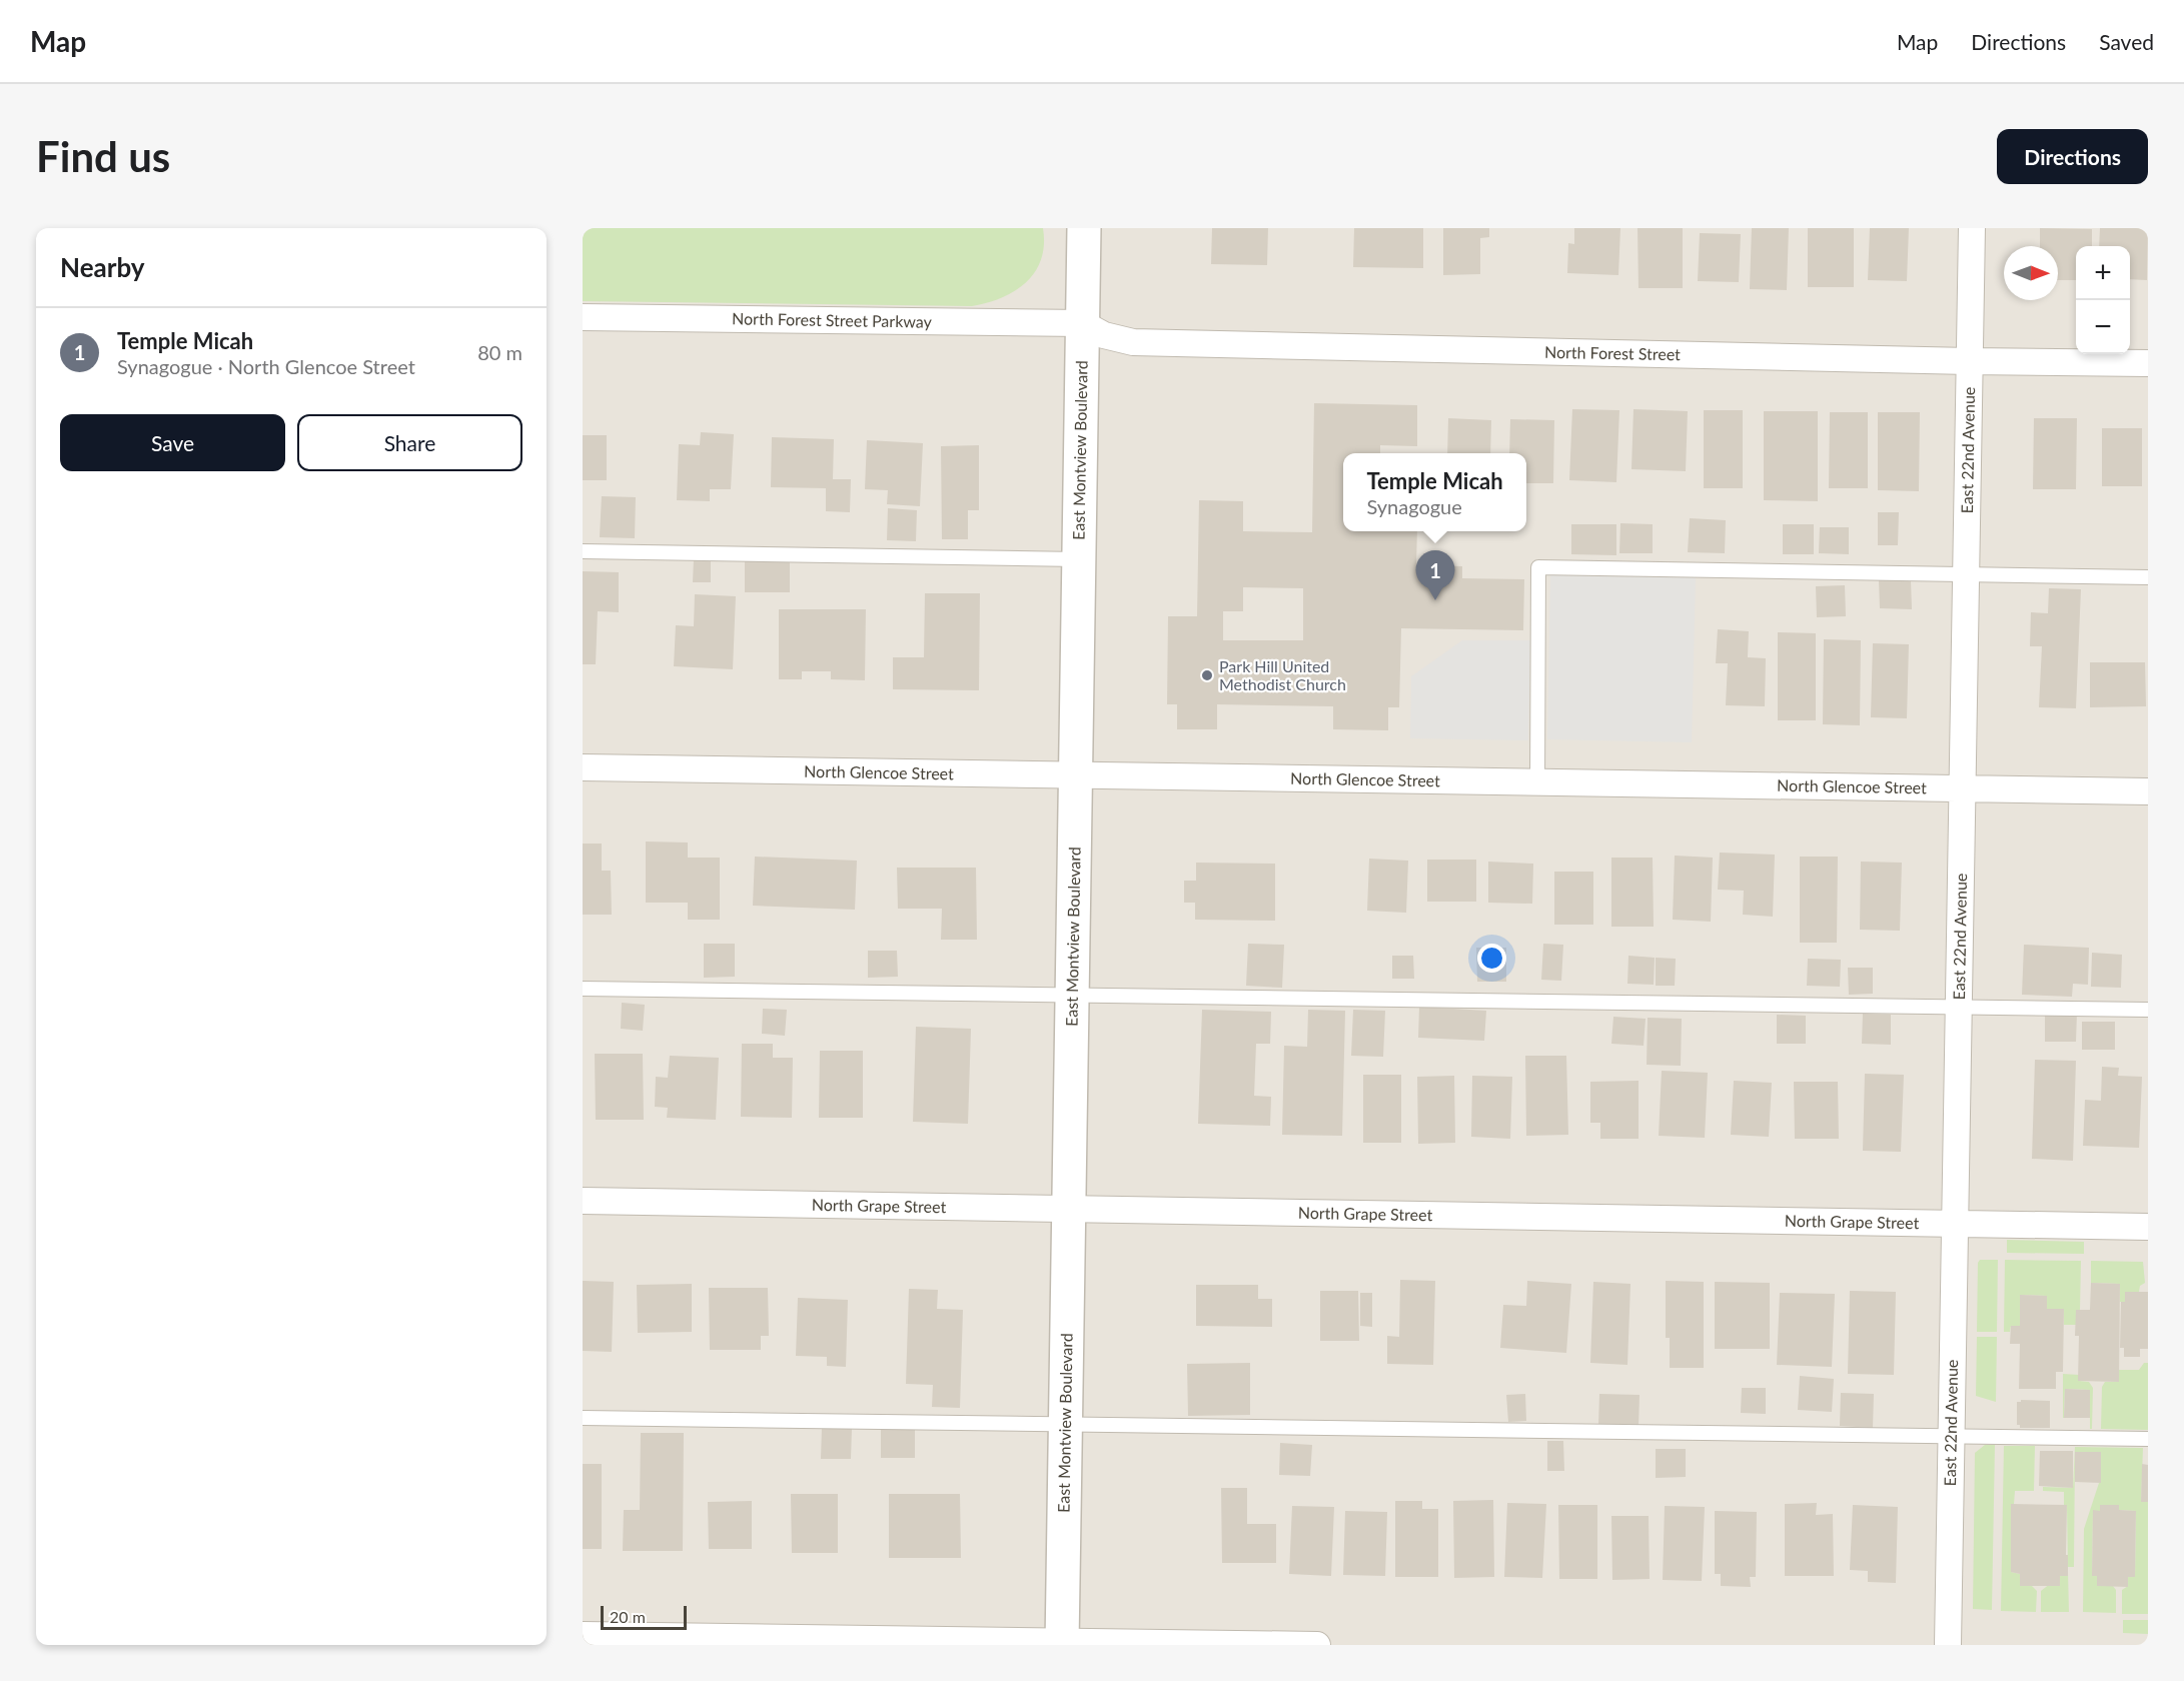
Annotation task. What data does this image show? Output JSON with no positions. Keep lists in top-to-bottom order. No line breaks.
{"streets":{"street":["North Forest Street Parkway","North Forest Street","East Montview Boulevard","East 22nd Avenue","North Glencoe Street","North Grape Street"]},"crossings":[["North Forest Street Parkway","North Forest Street"],["North Forest Street Parkway","East Montview Boulevard"],["North Forest Street","East Montview Boulevard"],["North Forest Street","East 22nd Avenue"],["East Montview Boulevard","North Glencoe Street"],["East Montview Boulevard","North Grape Street"],["East 22nd Avenue","North Glencoe Street"],["East 22nd Avenue","North Grape Street"]],"places":["Park Hill United Methodist Church"],"scale_bar":"20 m","north":"right","page":{"header":"Map","nav":["Map","Directions","Saved"],"buttons":["Directions",["Save","Share"]],"title":"Find us","heading":"Nearby","map_buttons":["+","−"],"list":[{"mark":"1","name":"Temple Micah","note":"Synagogue · North Glencoe Street","value":"80 m"}],"popup":["Temple Micah","Synagogue"],"pins":"1","scale":"20 m"}}
